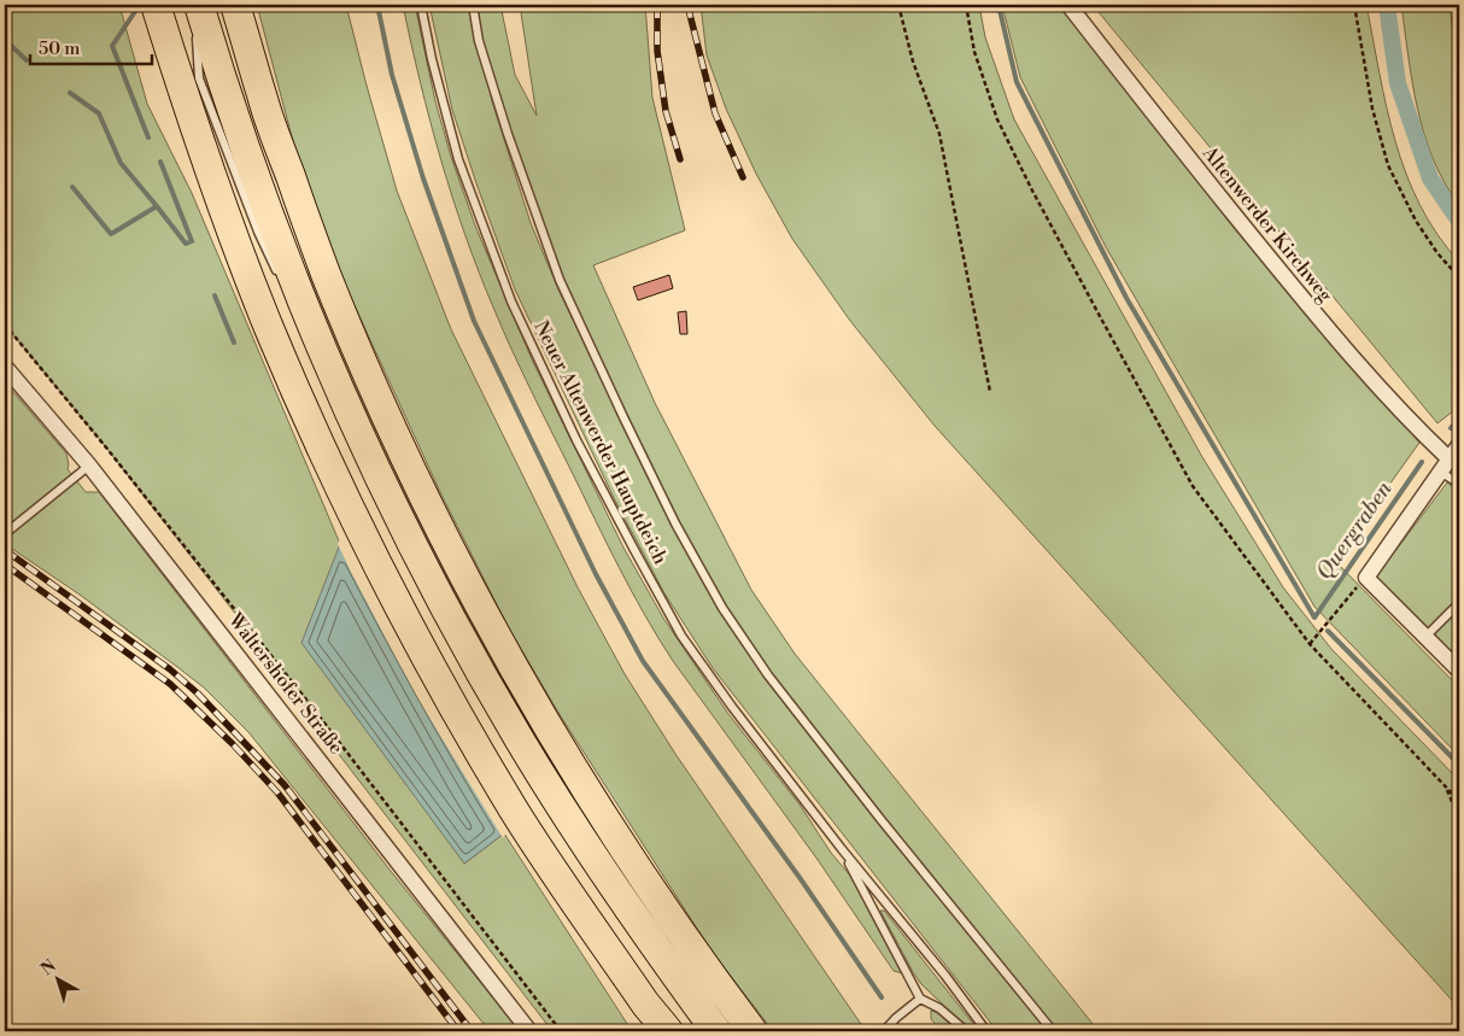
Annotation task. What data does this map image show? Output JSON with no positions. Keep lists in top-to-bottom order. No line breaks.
{"streets":{"street":["Altenwerder Kirchweg","Waltershofer Straße"],"lane":["Neuer Altenwerder Hauptdeich"]},"water":["Quergraben"],"scale_bar":"50 m","north":"top left"}
